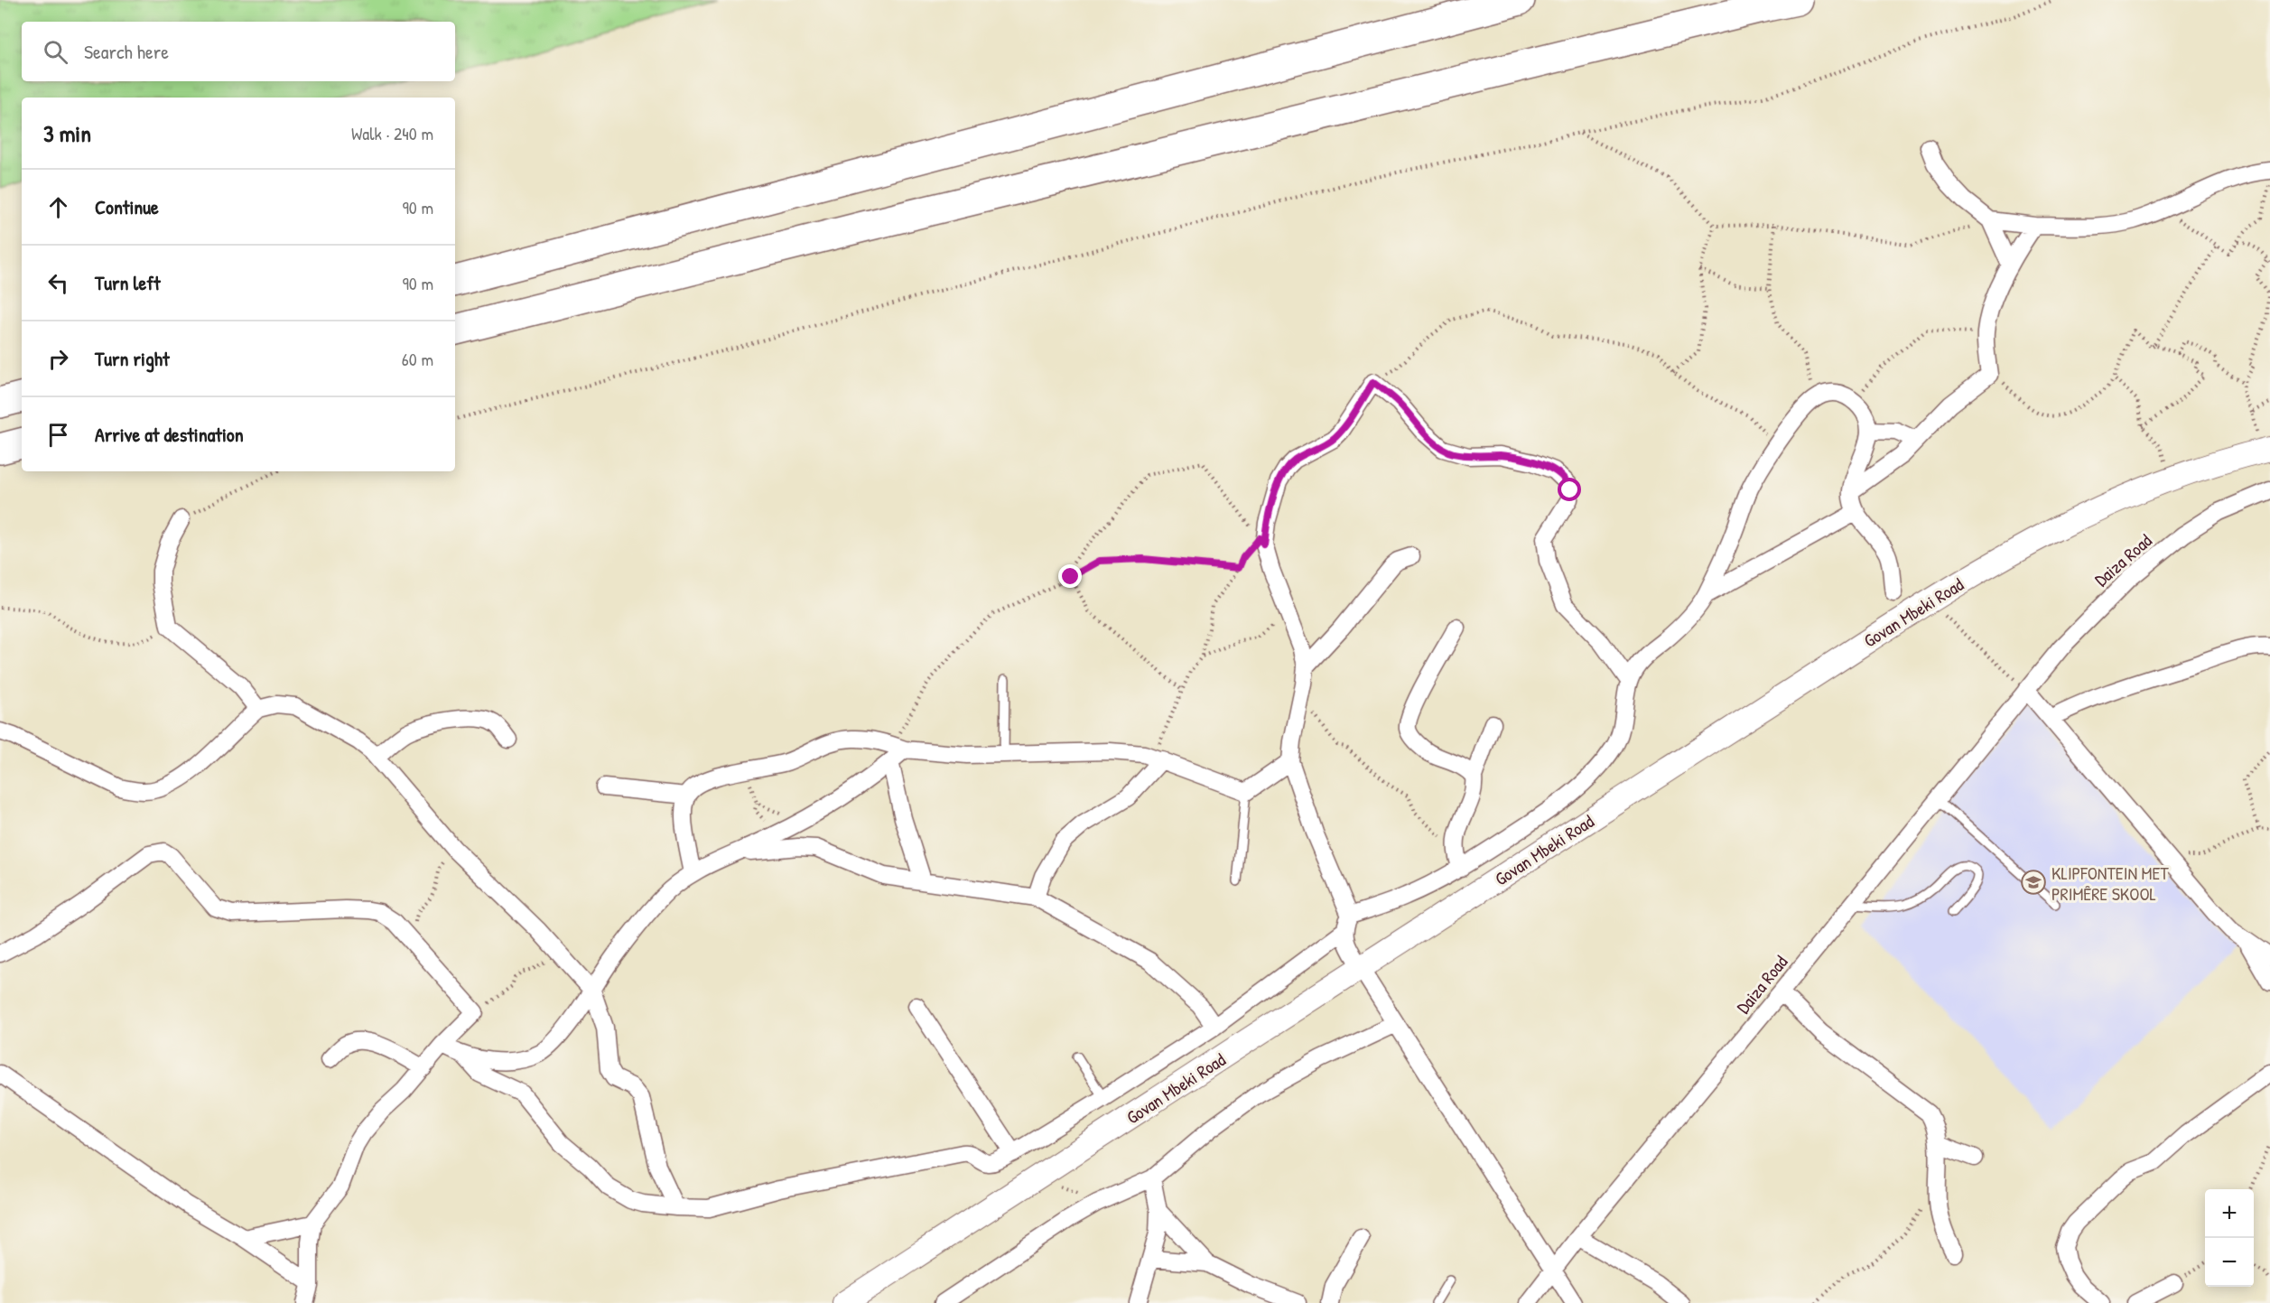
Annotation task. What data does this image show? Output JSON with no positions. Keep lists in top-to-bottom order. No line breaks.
{"streets":{"main road":["Govan Mbeki Road"],"street":["Daiza Road"]},"places":{"school or university":["KLIPFONTEIN MET PRIMÊRE SKOOL"]},"page":{"search":"Search here","heading":["3 min","Walk · 240 m"],"list":[["Continue","90 m"],["Turn left","90 m"],["Turn right","60 m"],"Arrive at destination"],"map_buttons":["+","−"]}}
